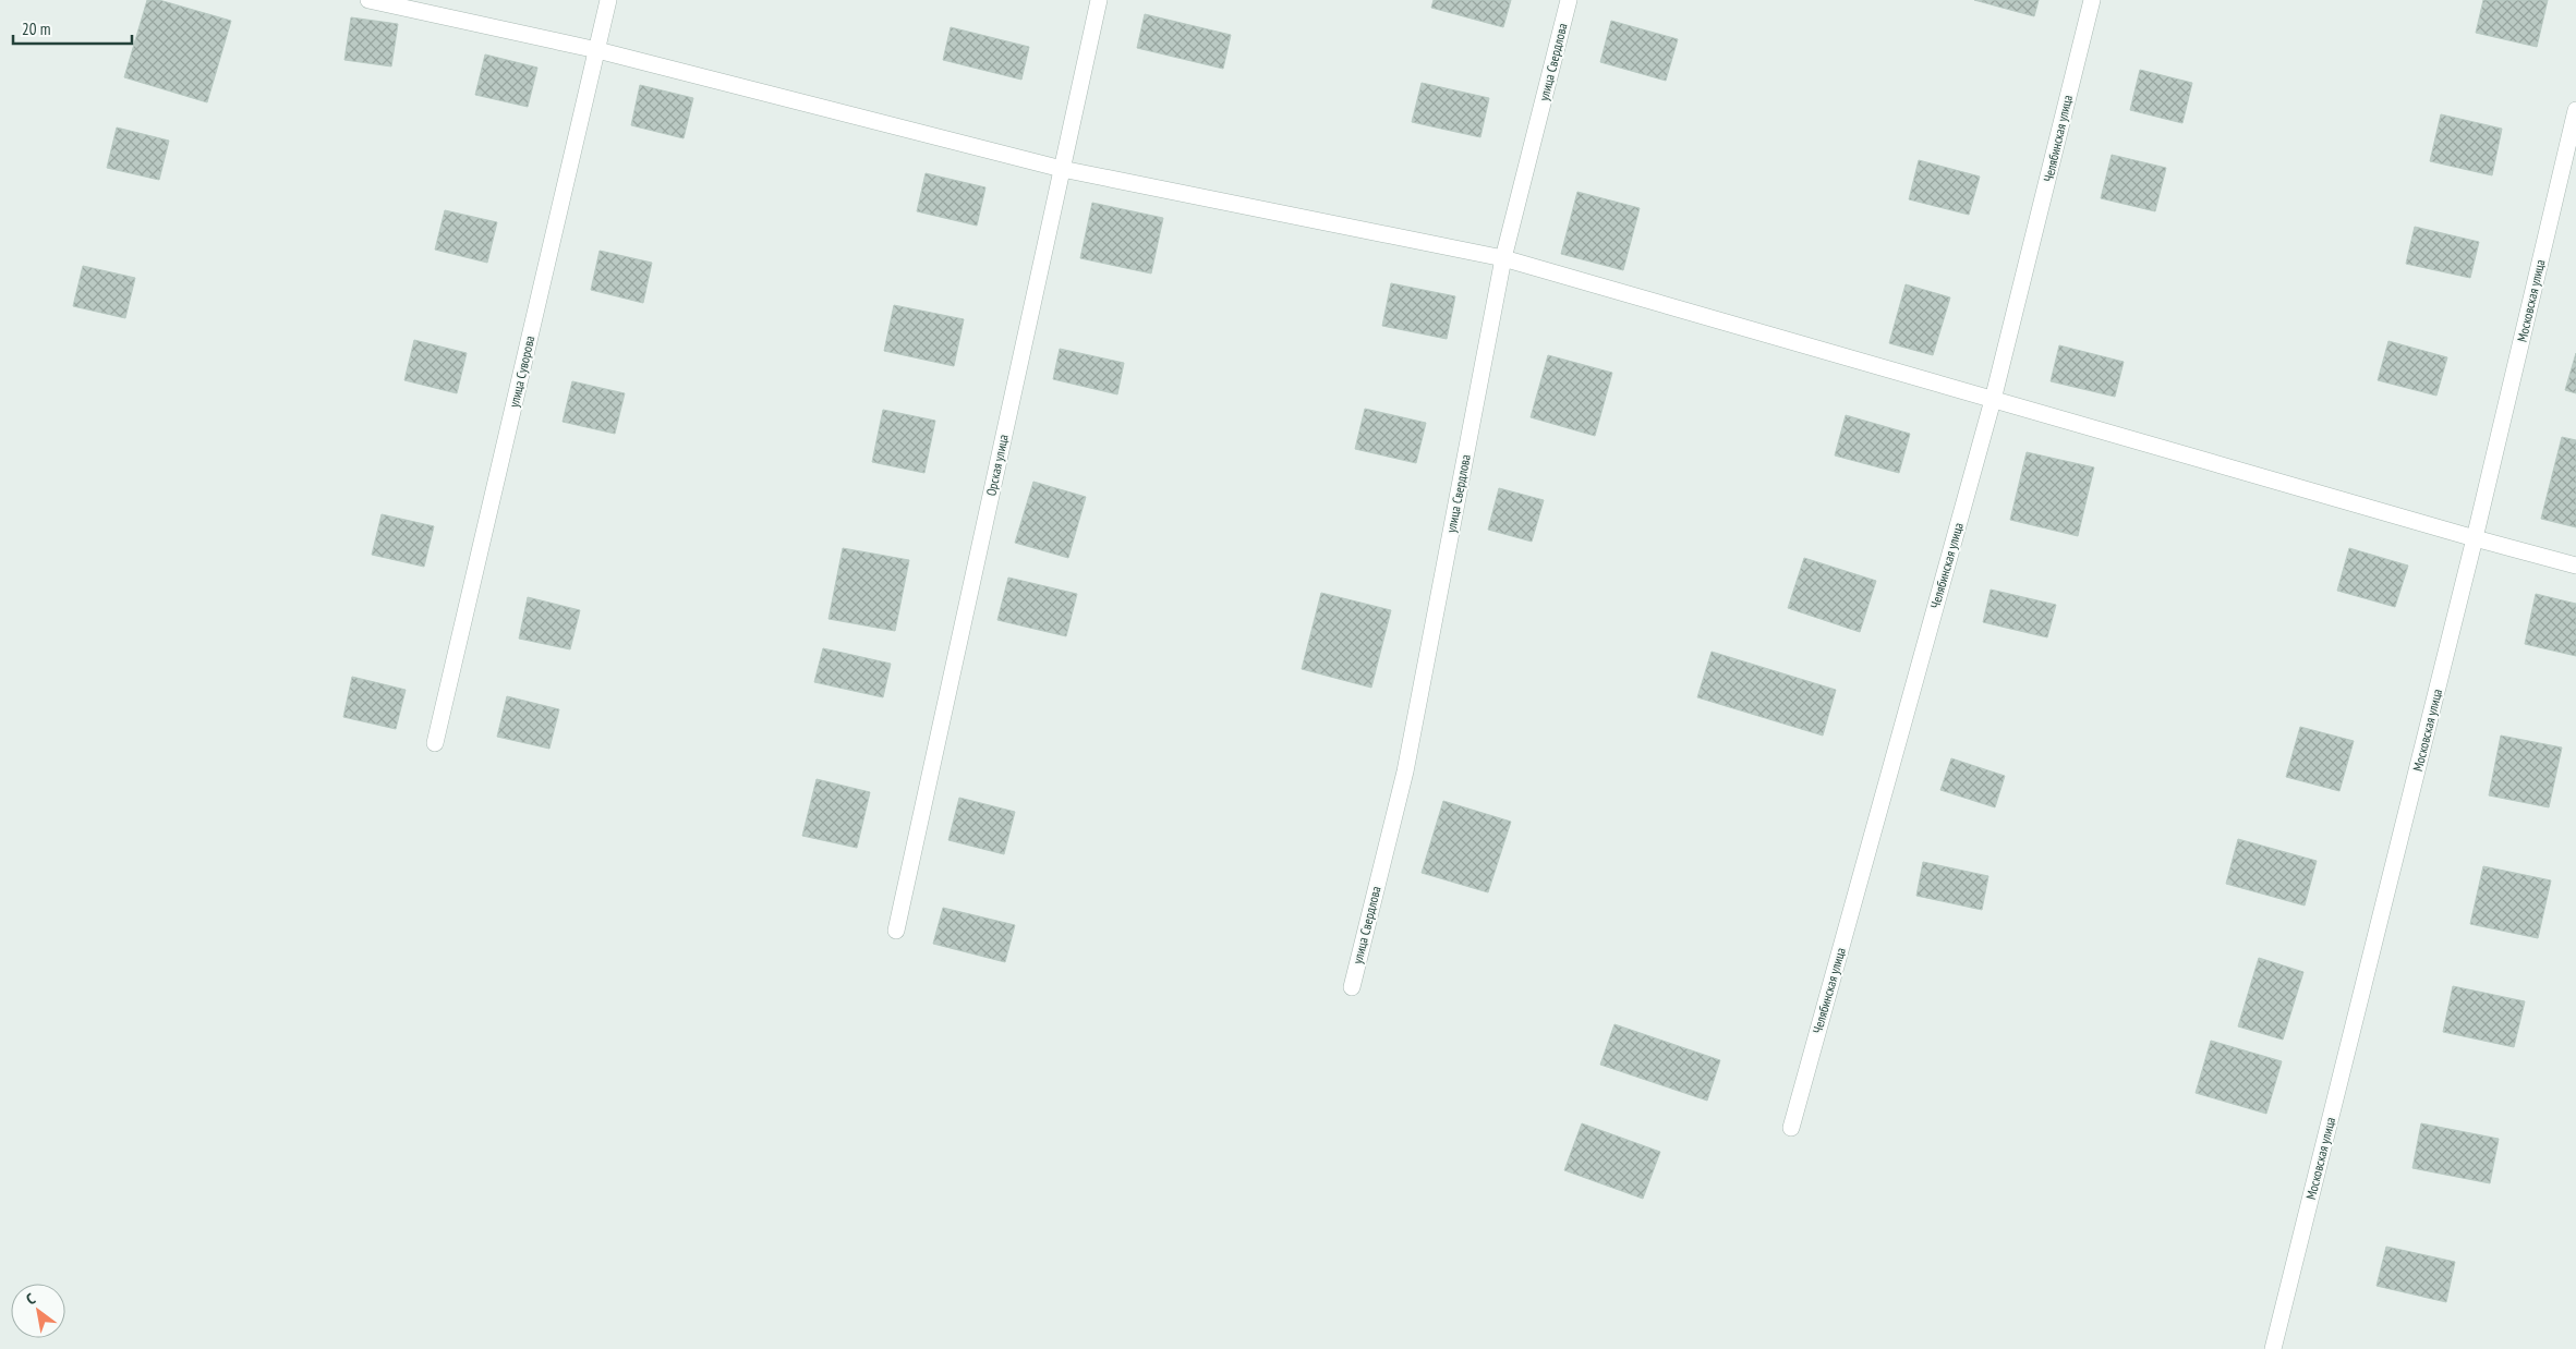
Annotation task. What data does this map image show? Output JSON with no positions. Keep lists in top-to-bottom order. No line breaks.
{"streets":{"street":["улица Свердлова","Челябинская улица","Московская улица","улица Суворова","Орская улица"]},"scale_bar":"20 m","north":"top left"}
